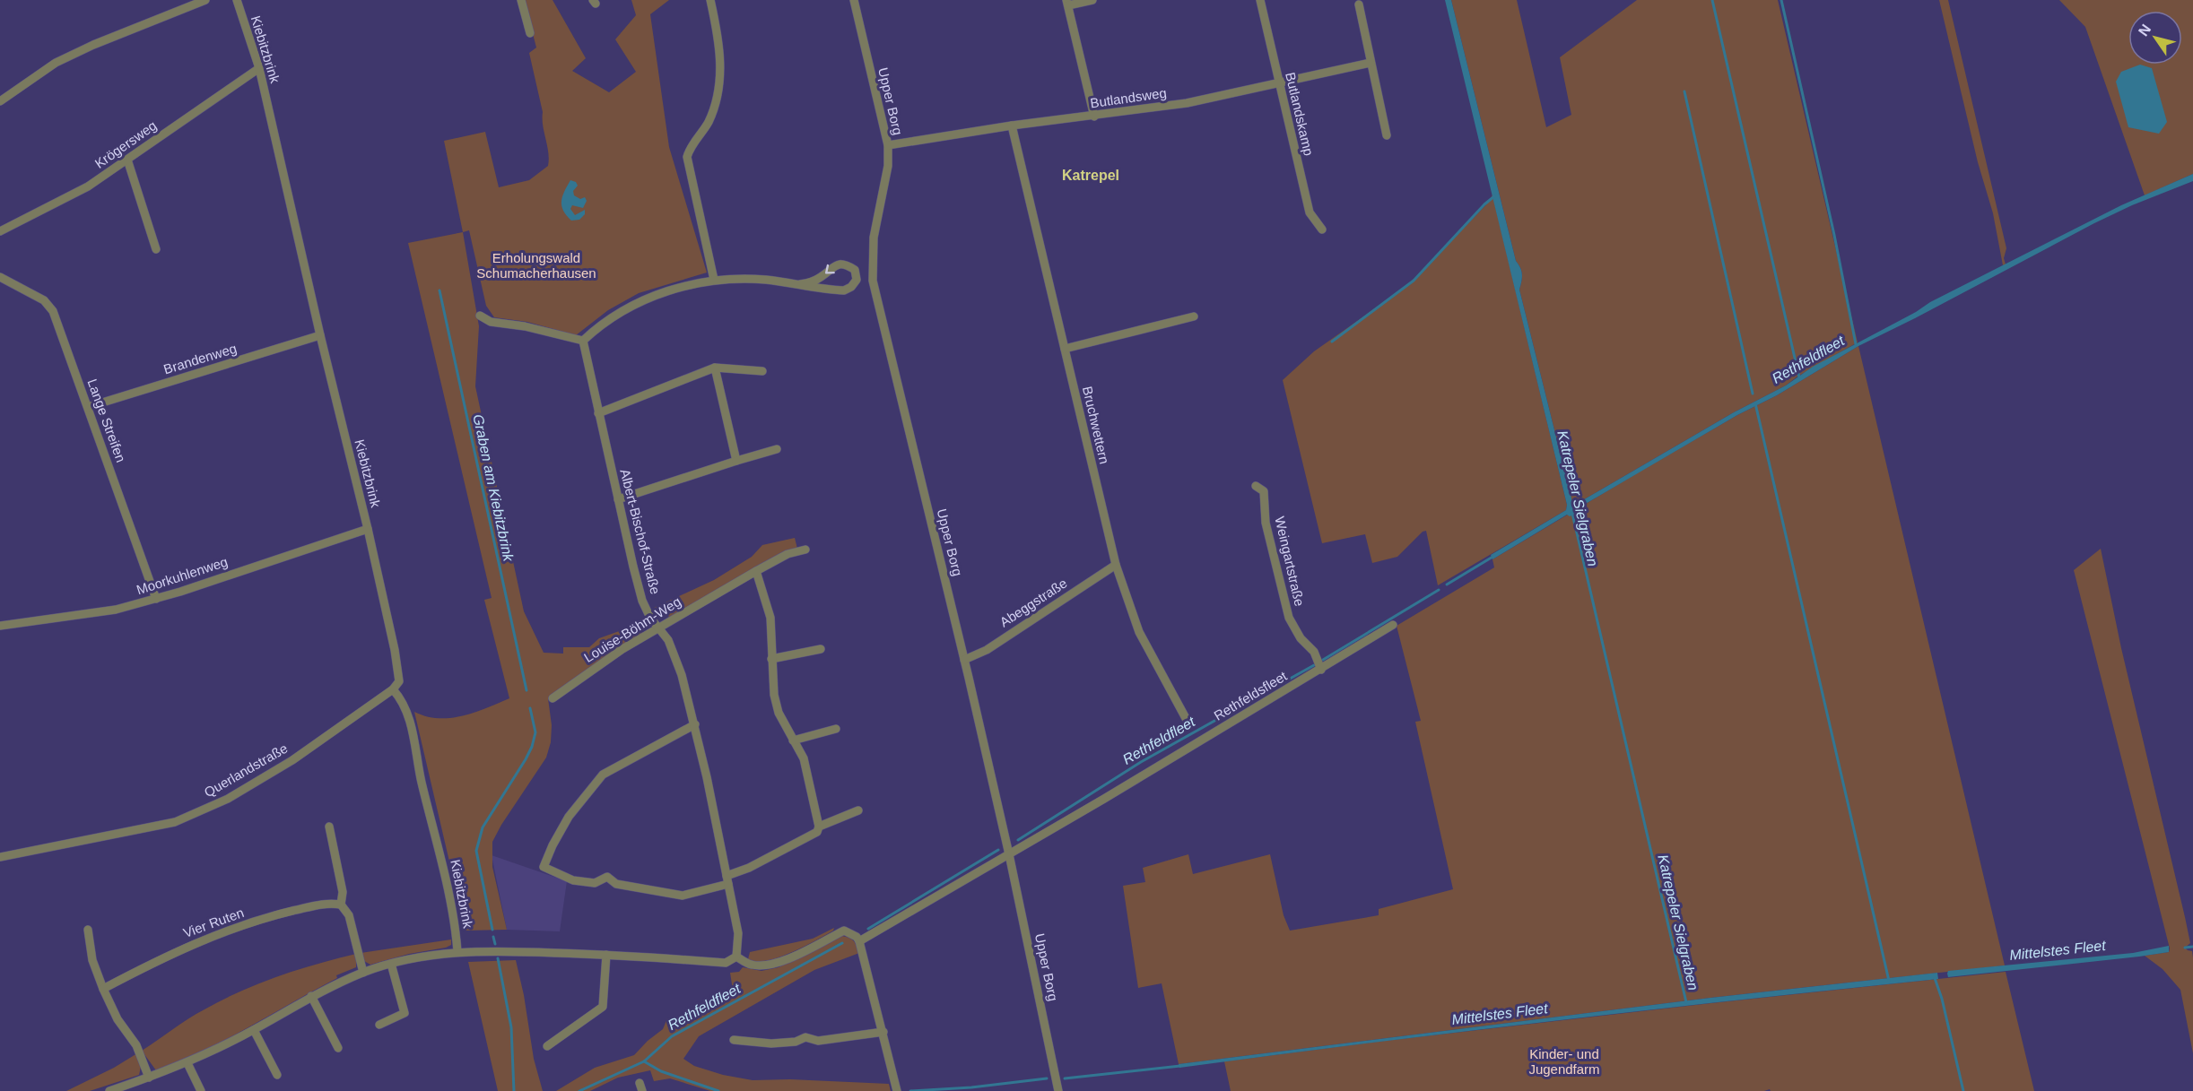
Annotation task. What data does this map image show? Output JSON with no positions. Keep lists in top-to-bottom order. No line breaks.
{"streets":{"street":["Kiebitzbrink","Butlandsweg","Upper Borg","Butlandskamp","Krögersweg","Brandenweg","Lange Streifen","Bruchwettern","Albert-Bischof-Straße","Weingartstraße","Moorkuhlenweg","Abeggstraße","Louise-Böhm-Weg","Rethfeldsfleet","Querlandstraße","Vier Ruten"]},"crossings":[["Kiebitzbrink","Krögersweg"],["Kiebitzbrink","Brandenweg"],["Kiebitzbrink","Moorkuhlenweg"],["Kiebitzbrink","Querlandstraße"],["Butlandsweg","Upper Borg"],["Butlandsweg","Butlandskamp"],["Butlandsweg","Bruchwettern"],["Upper Borg","Abeggstraße"],["Upper Borg","Rethfeldsfleet"],["Brandenweg","Lange Streifen"],["Lange Streifen","Moorkuhlenweg"],["Bruchwettern","Abeggstraße"],["Albert-Bischof-Straße","Louise-Böhm-Weg"],["Weingartstraße","Rethfeldsfleet"]],"districts":["Katrepel"],"water":["Rethfeldfleet","Graben am Kiebitzbrink","Katrepeler Sielgraben","Mittelstes Fleet"],"parks":["Erholungswald Schumacherhausen","Kinder- und Jugendfarm"],"north":"top left"}
